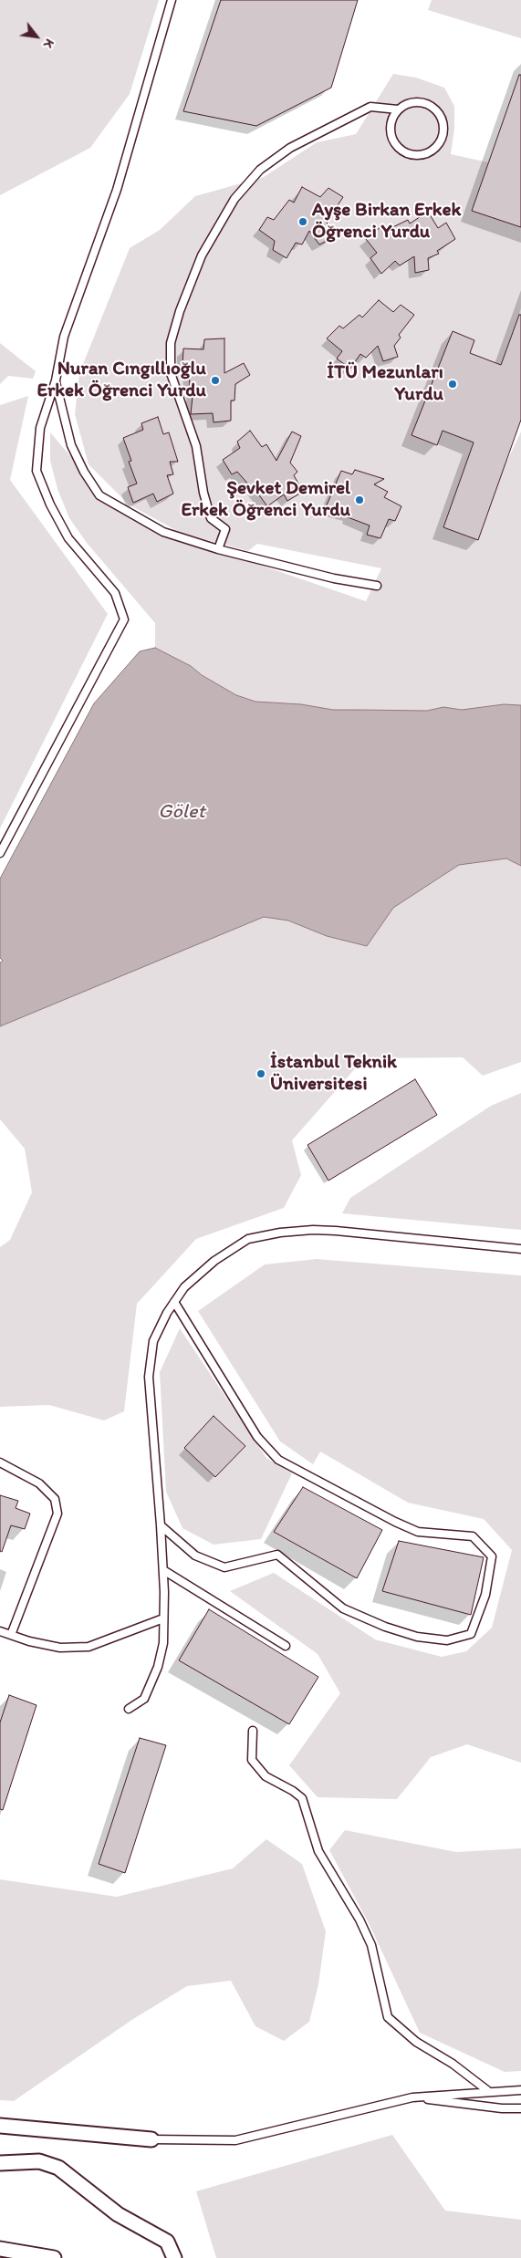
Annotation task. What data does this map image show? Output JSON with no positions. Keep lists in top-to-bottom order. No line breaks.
{"water":["Gölet"],"places":["Ayşe Birkan Erkek Öğrenci Yurdu","Nuran Cıngıllıoğlu Erkek Öğrenci Yurdu","İTÜ Mezunları Yurdu","Şevket Demirel Erkek Öğrenci Yurdu","İstanbul Teknik Üniversitesi"],"north":"bottom right"}
